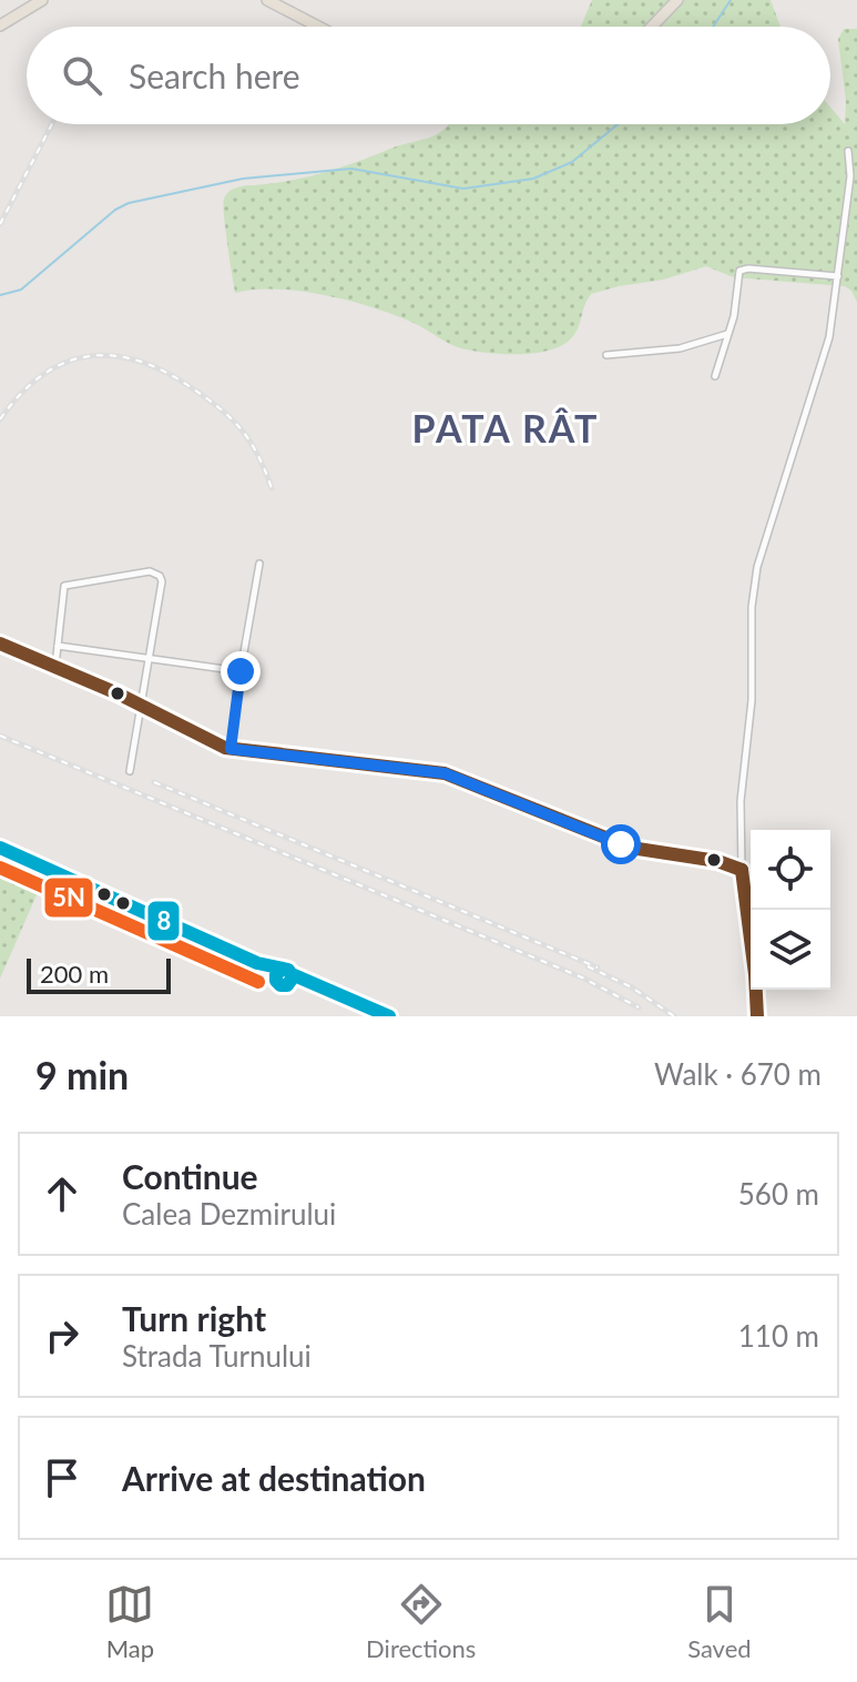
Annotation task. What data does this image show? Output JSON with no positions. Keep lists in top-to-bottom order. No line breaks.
{"districts":["PATA RÂT"],"lines":["transit line 8","transit line 5N"],"scale_bar":"200 m","page":{"search":"Search here","scale":"200 m","heading":["9 min","Walk · 670 m"],"list":[["Continue","Calea Dezmirului","560 m"],["Turn right","Strada Turnului","110 m"],"Arrive at destination"],"nav":["Map","Directions","Saved"]}}
